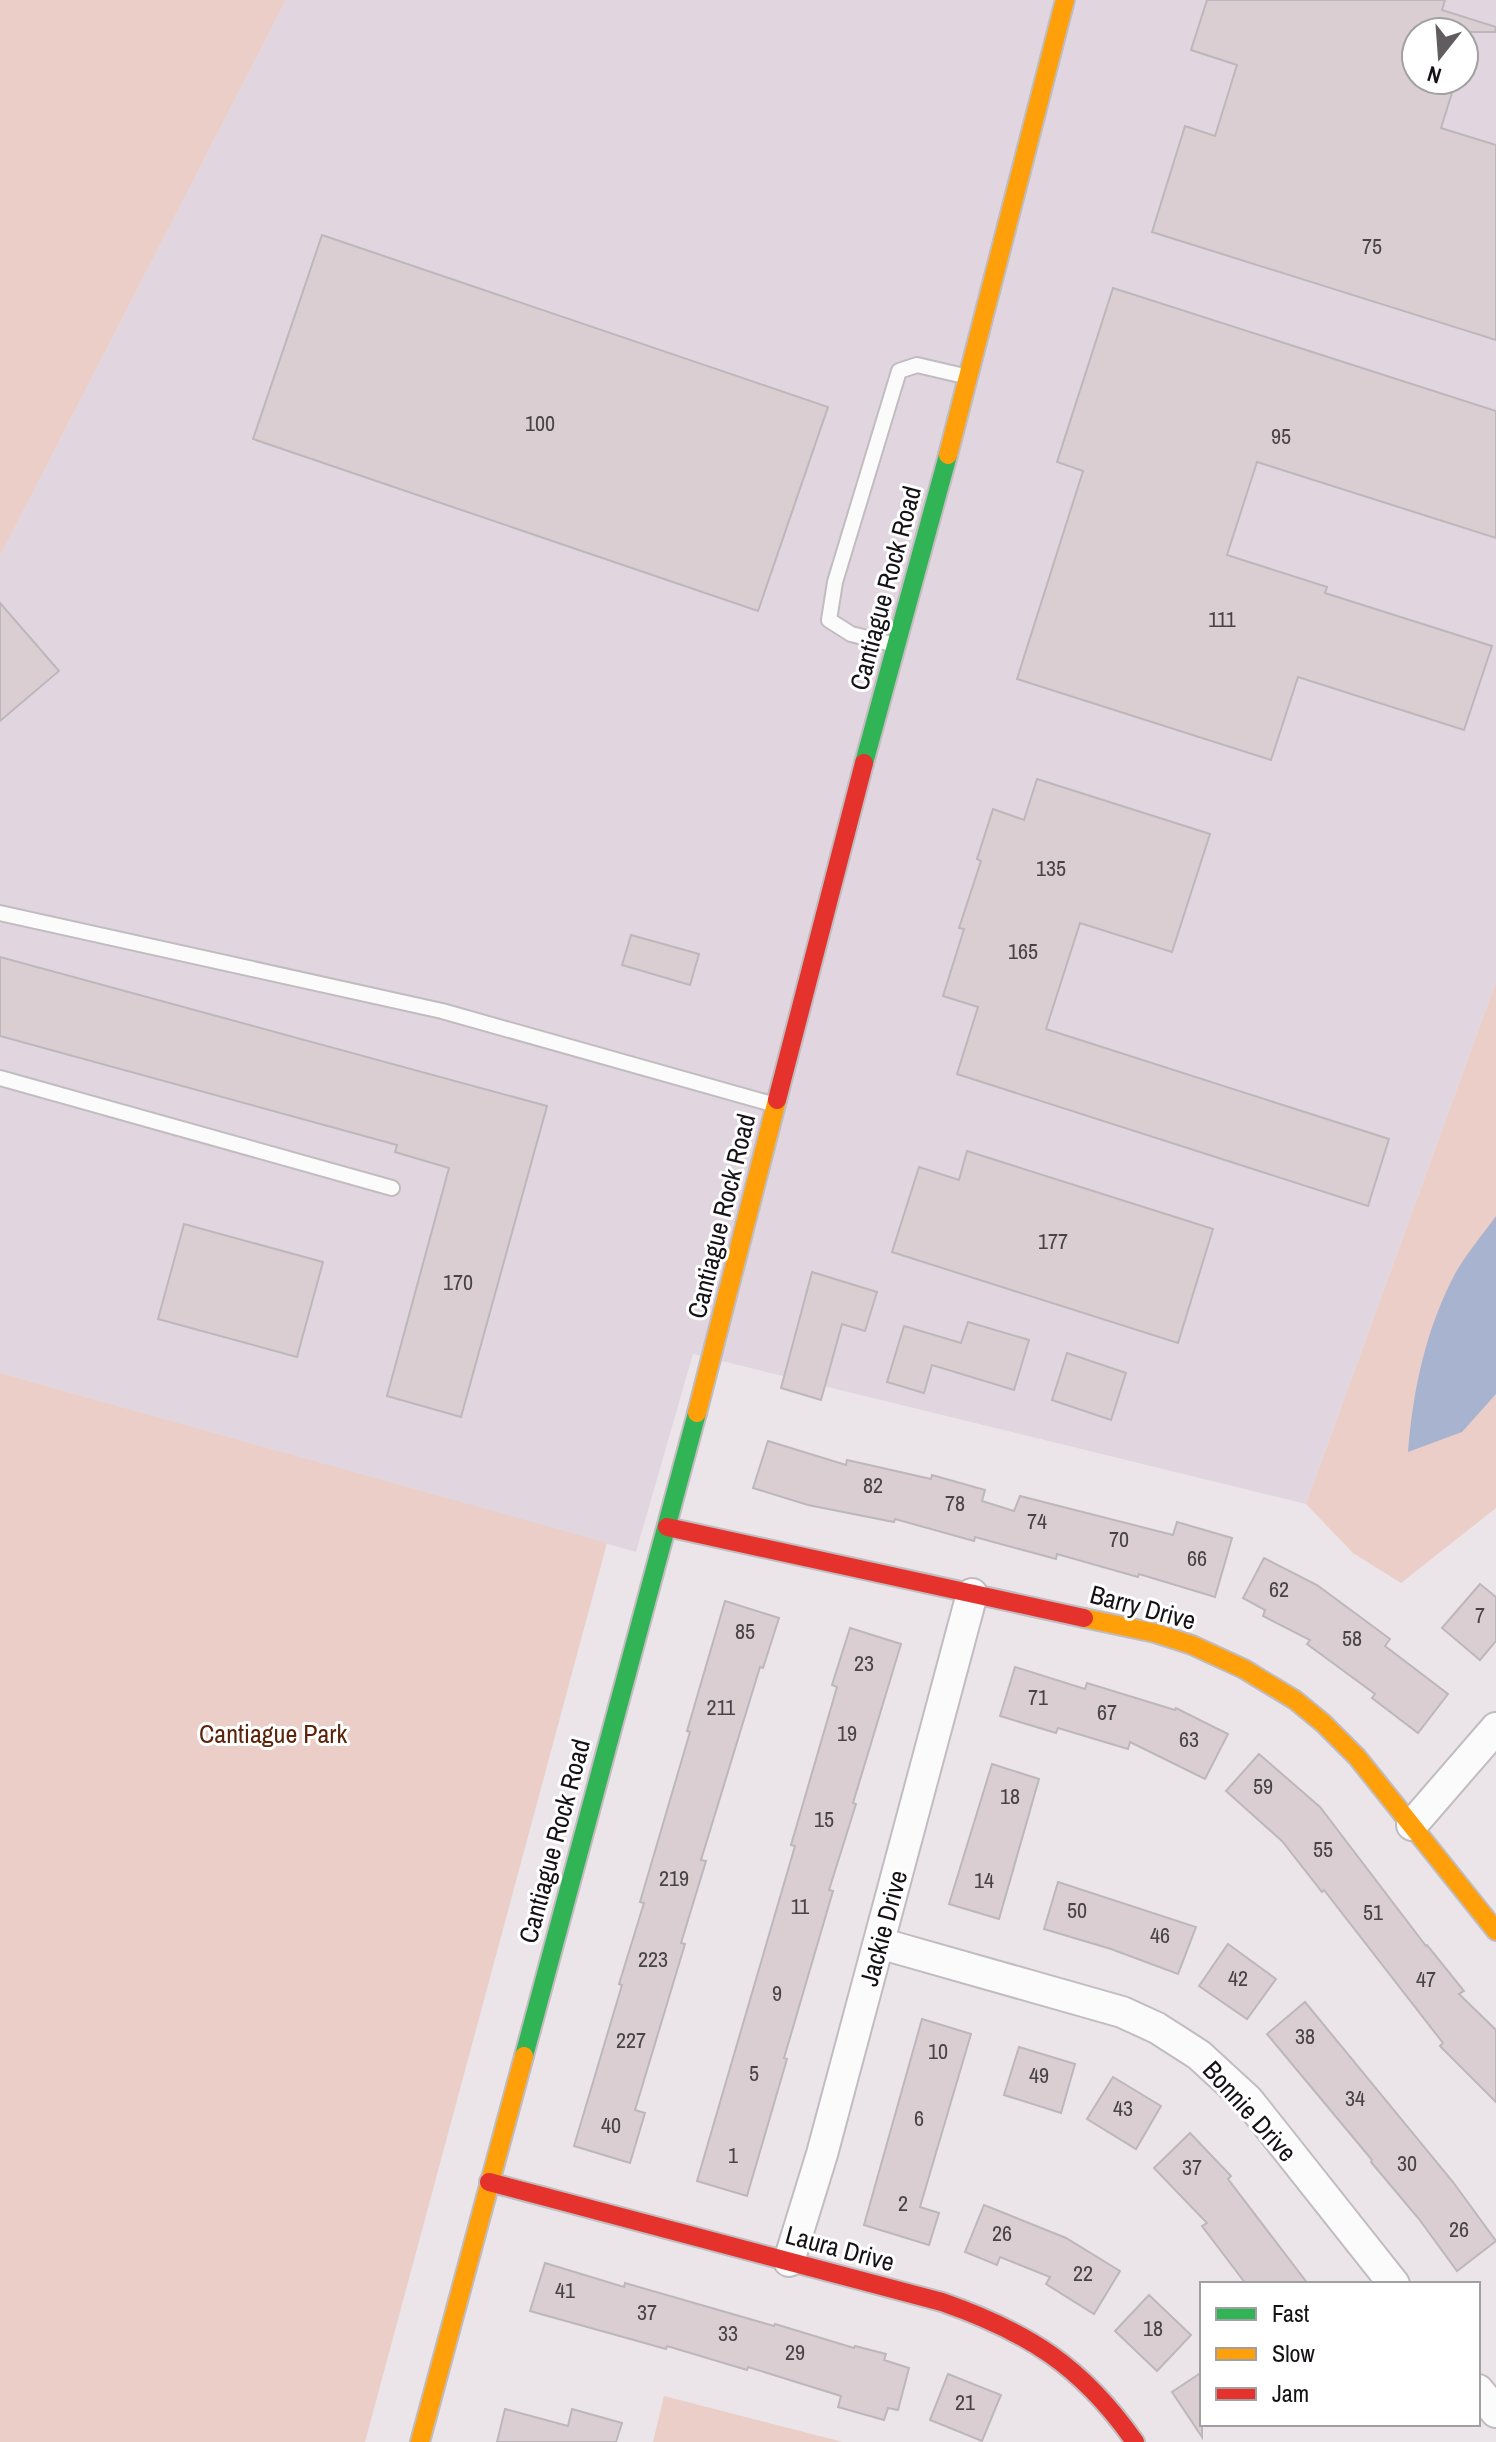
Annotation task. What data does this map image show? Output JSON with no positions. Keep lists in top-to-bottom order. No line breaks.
{"streets":{"main road":["Cantiague Rock Road","Barry Drive","Laura Drive"],"street":["Jackie Drive","Bonnie Drive"]},"crossings":[["Cantiague Rock Road","Barry Drive"],["Cantiague Rock Road","Laura Drive"],["Barry Drive","Jackie Drive"],["Jackie Drive","Bonnie Drive"],["Jackie Drive","Laura Drive"]],"parks":["Cantiague Park"],"house_numbers":["75","100","95","111","135","165","177","170","82","78","74","70","66","62","7","85","58","23","71","211","67","19","63","59","18","15","55","219","14","11","50","51","46","223","42","47","9","38","227","10","5","49","34","43","6","40","1","30","37","2","26","26","22","41","37","18","33","29","21"],"legend":["Fast","Slow","Jam"],"north":"bottom"}
